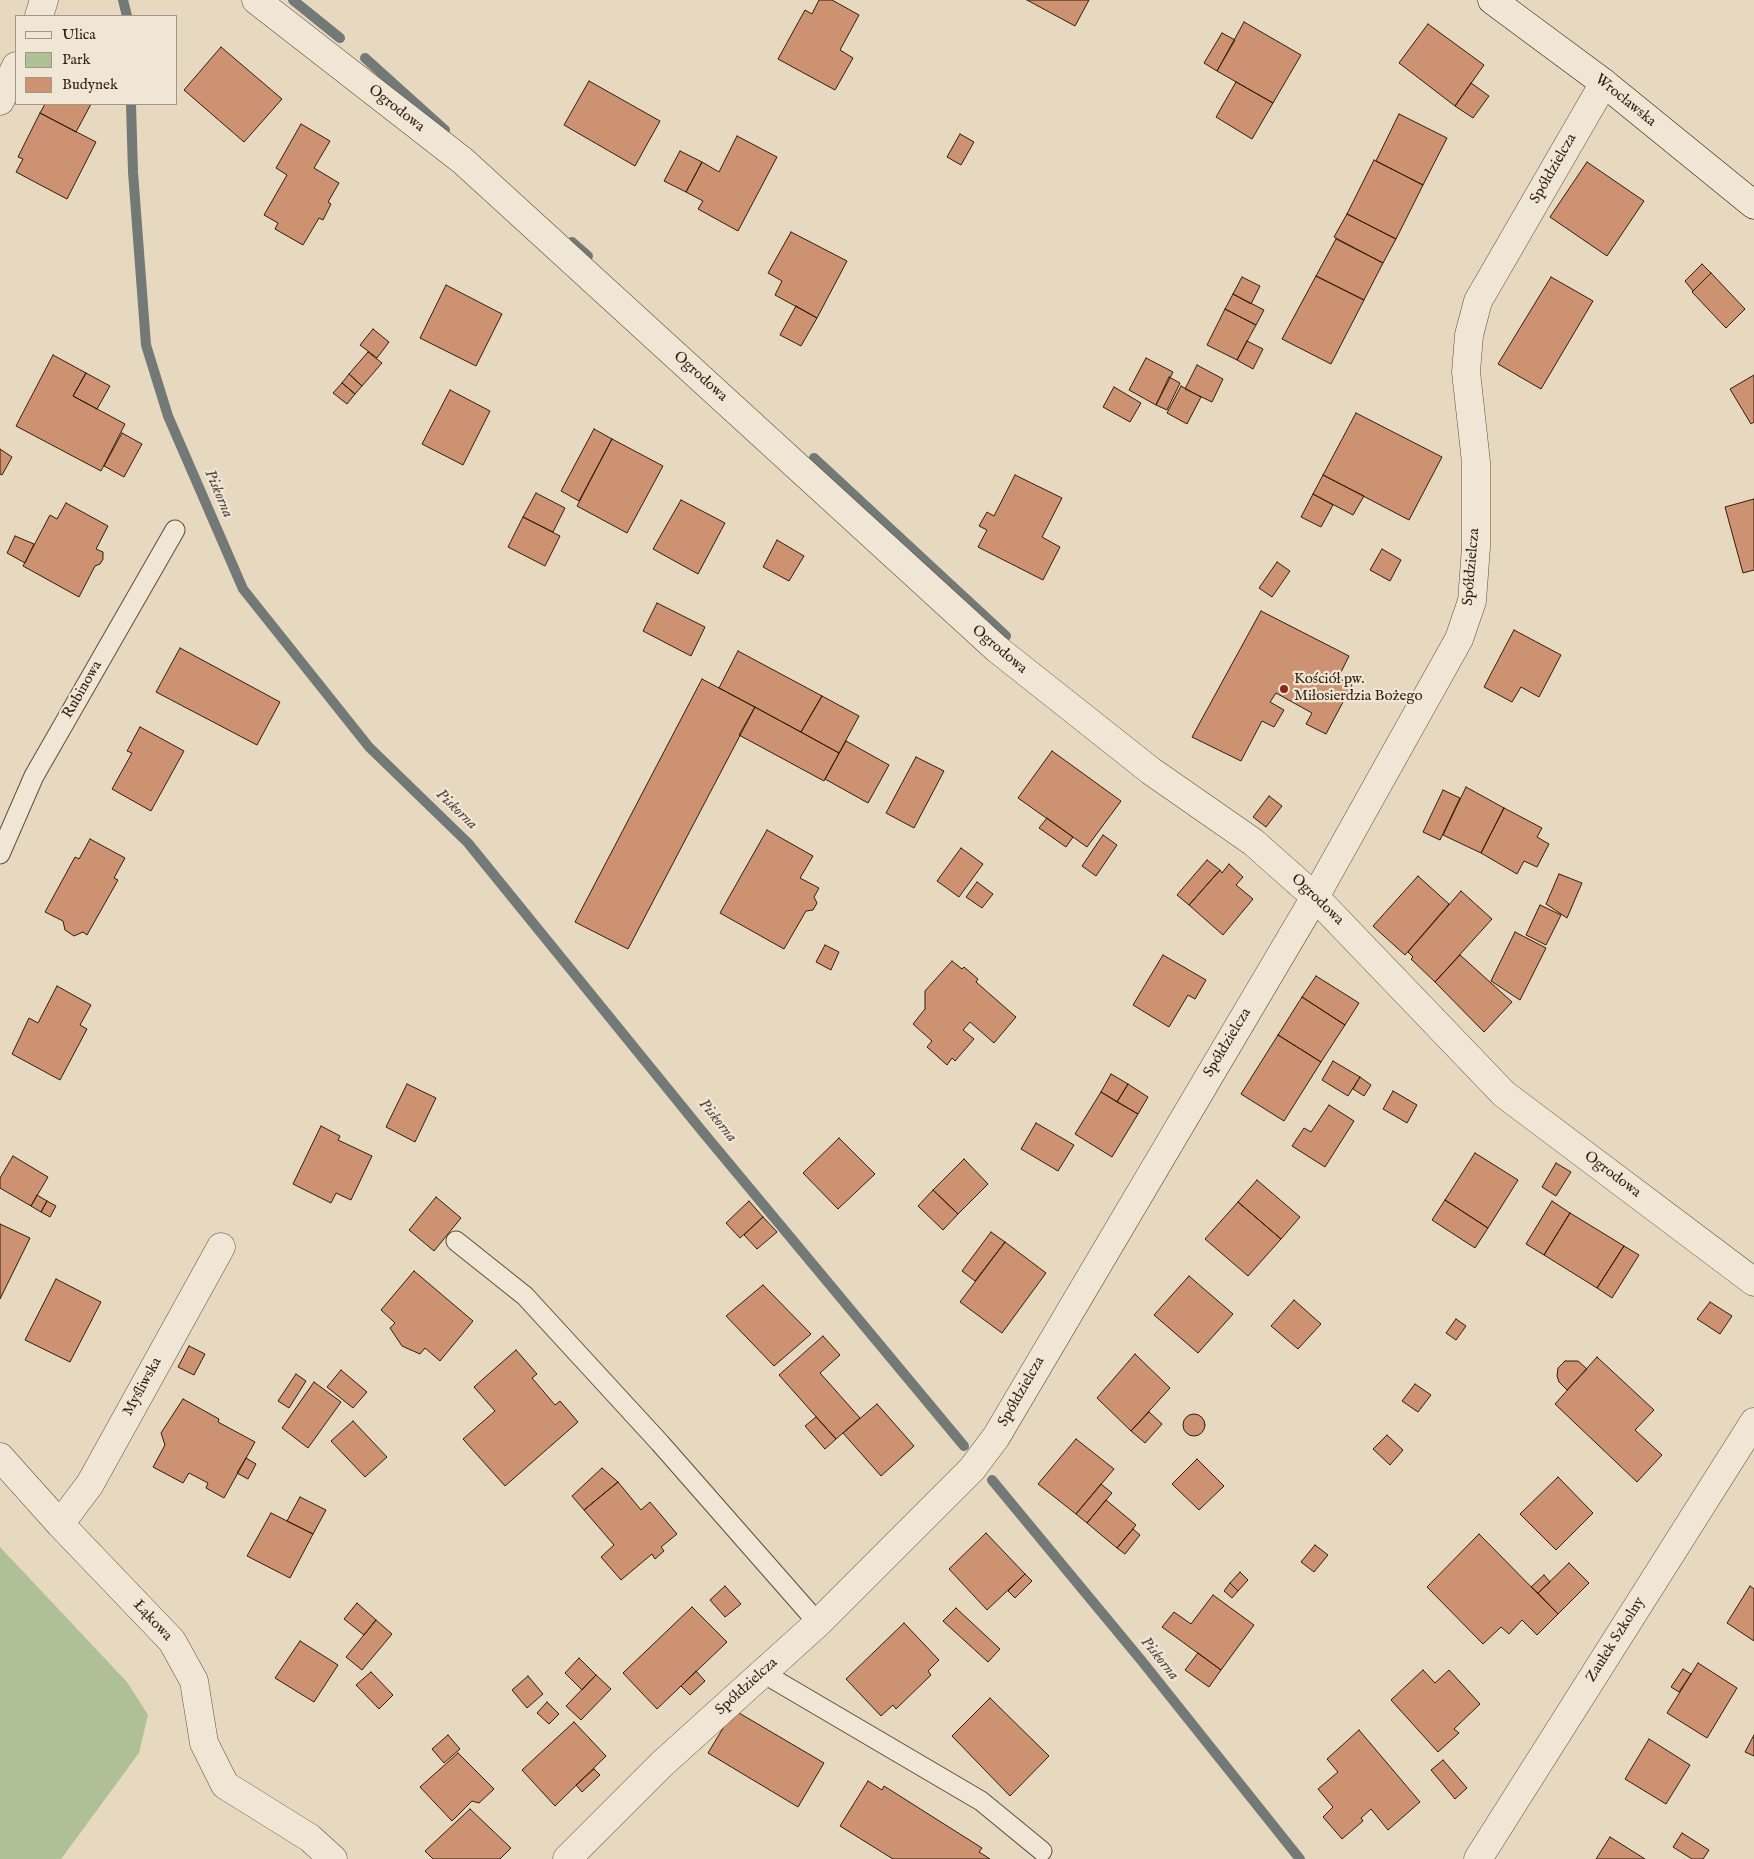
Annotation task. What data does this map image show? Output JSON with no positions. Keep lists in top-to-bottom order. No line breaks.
{"streets":{"street":["Wrocławska","Ogrodowa","Spółdzielcza","Myśliwska","Łąkowa","Zaułek Szkolny"],"lane":["Rubinowa"]},"crossings":[["Wrocławska","Spółdzielcza"],["Ogrodowa","Spółdzielcza"],["Myśliwska","Łąkowa"]],"water":["Piskorna"],"places":["Kościół pw. Miłosierdzia Bożego"],"legend":["Ulica","Park","Budynek"]}
